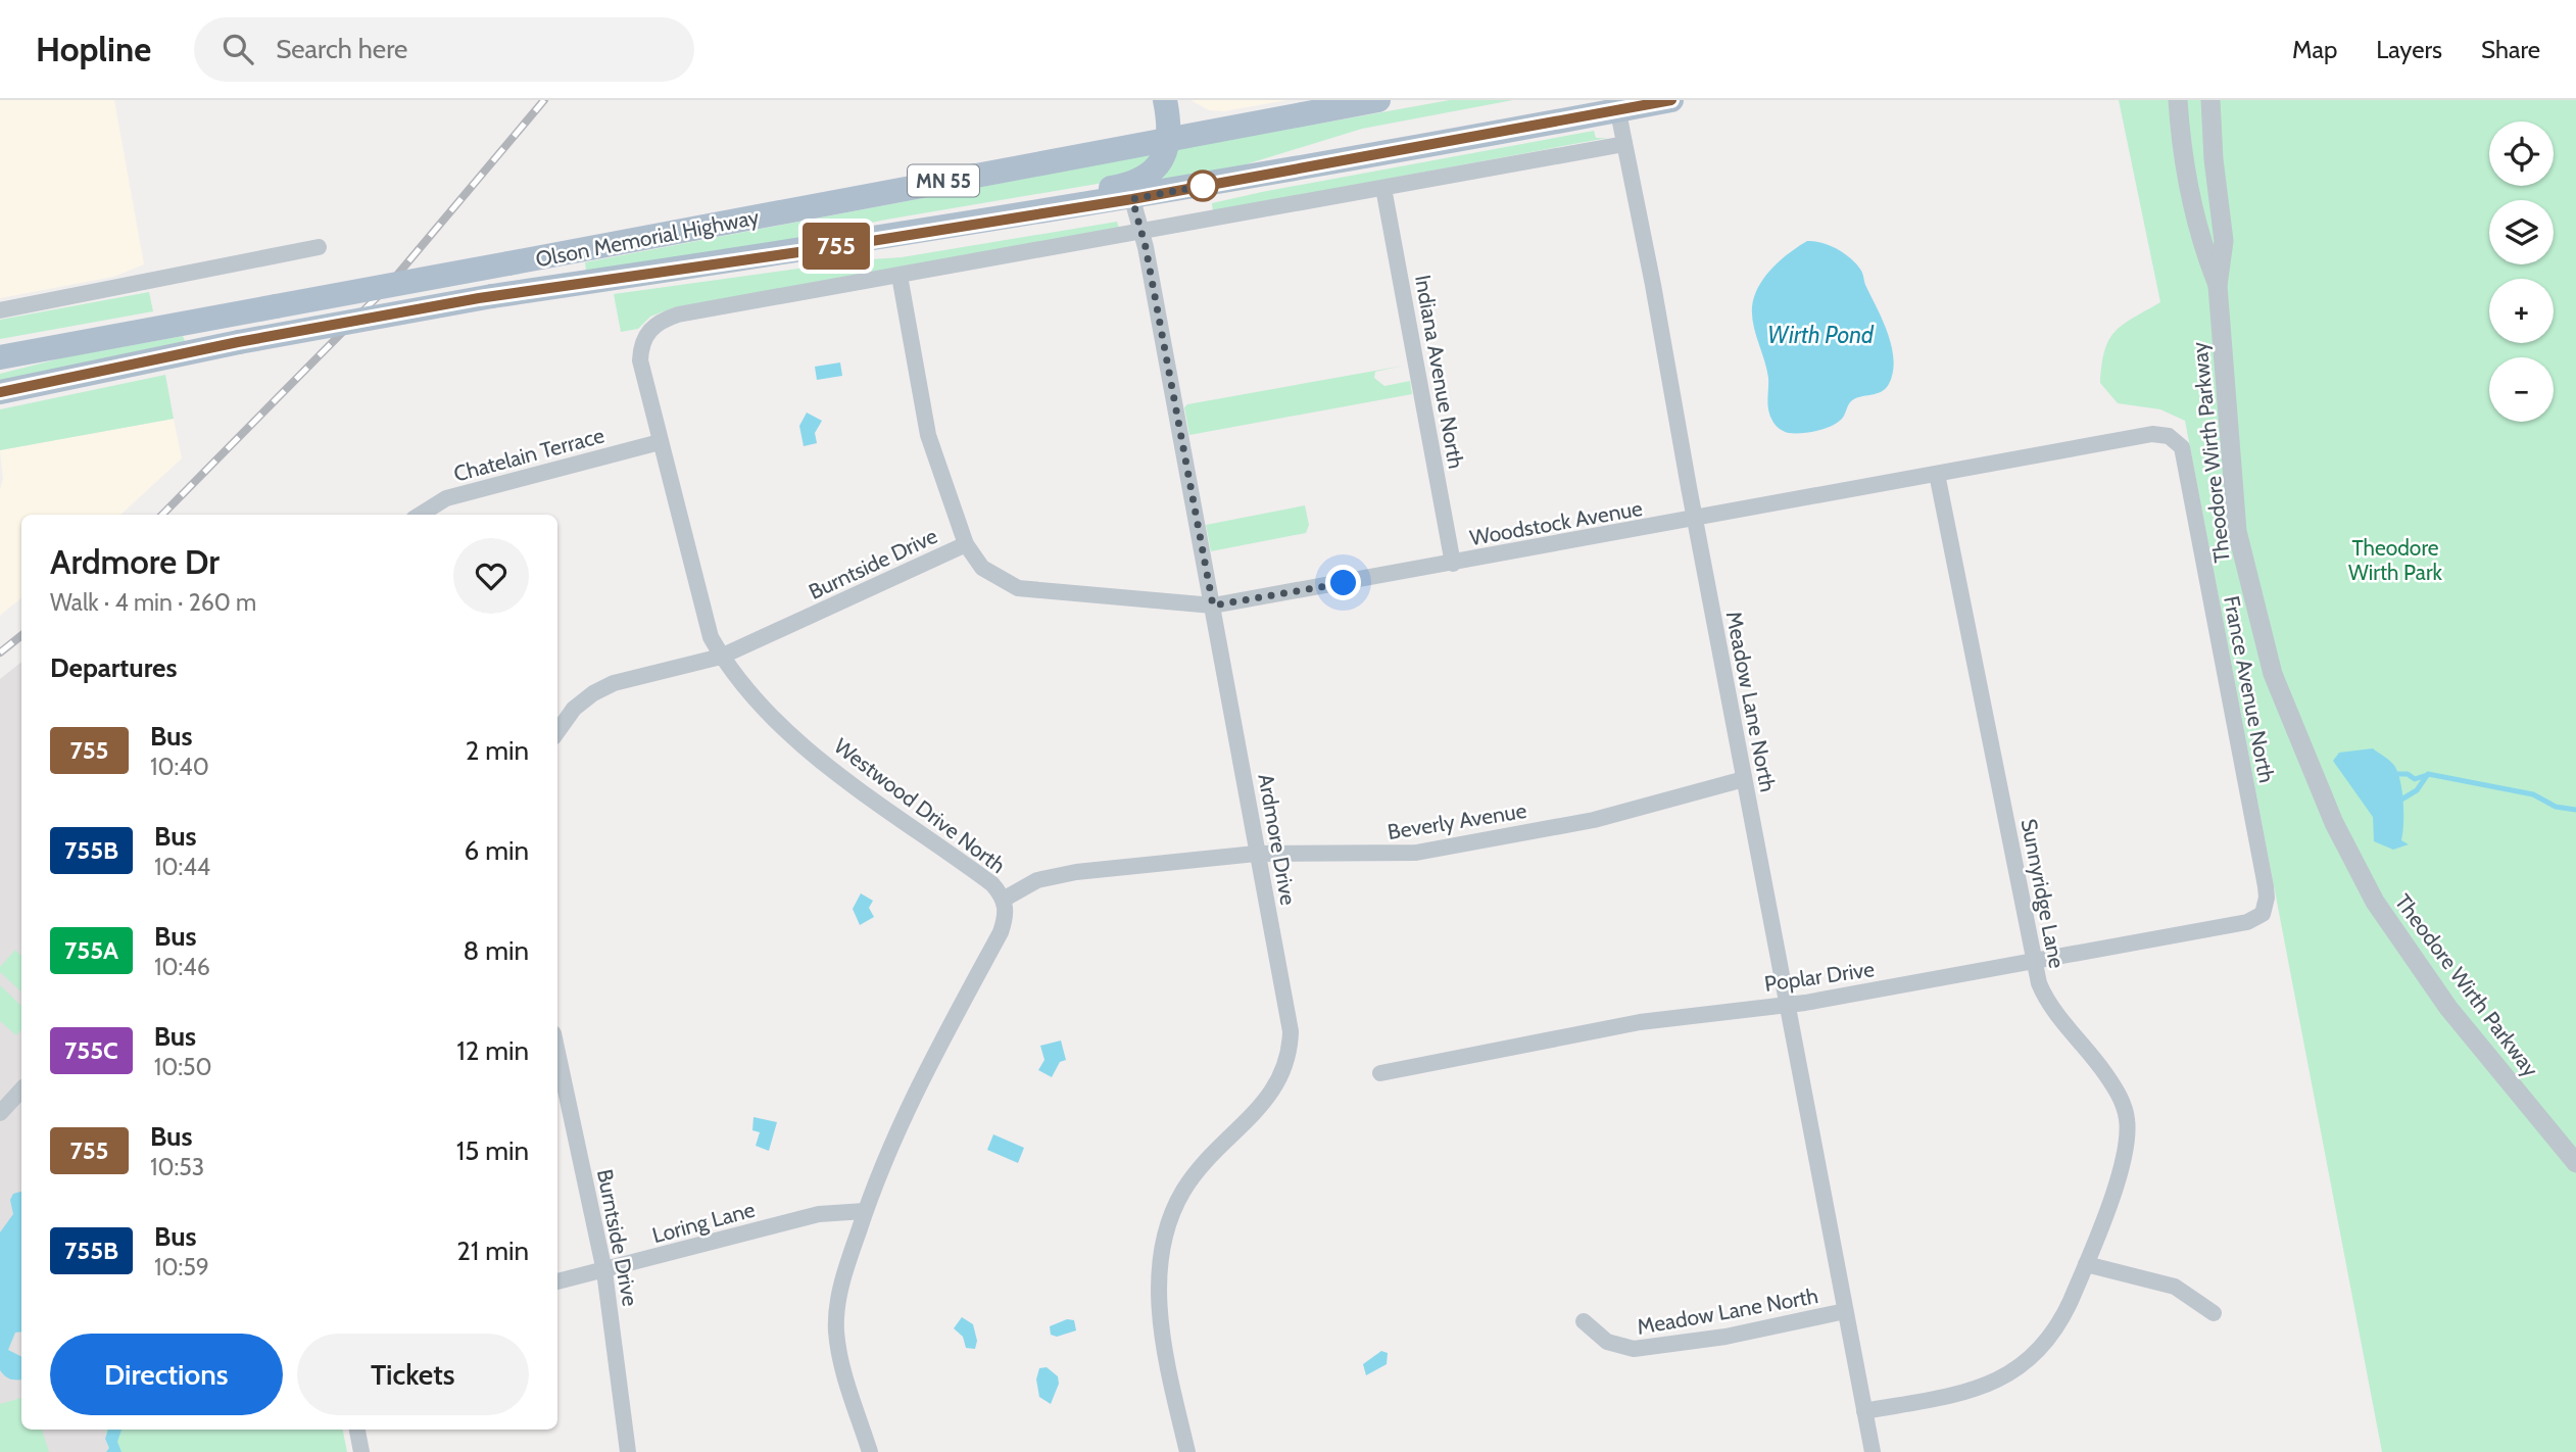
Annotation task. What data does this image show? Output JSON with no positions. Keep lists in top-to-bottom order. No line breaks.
{"streets":{"main road":["MN 55","Olson Memorial Highway"],"street":["Indiana Avenue North","Theodore Wirth Parkway","Chatelain Terrace","Woodstock Avenue","Burntside Drive","France Avenue North","Meadow Lane North","Westwood Drive North","Beverly Avenue","Ardmore Drive","Sunnyridge Lane","Poplar Drive","Loring Lane"]},"crossings":[["Olson Memorial Highway","Meadow Lane North"],["Olson Memorial Highway","Ardmore Drive"],["Indiana Avenue North","Woodstock Avenue"],["Chatelain Terrace","Westwood Drive North"],["Woodstock Avenue","Burntside Drive"],["Woodstock Avenue","France Avenue North"],["Woodstock Avenue","Meadow Lane North"],["Woodstock Avenue","Ardmore Drive"],["Woodstock Avenue","Sunnyridge Lane"],["Burntside Drive","Westwood Drive North"],["Burntside Drive","Loring Lane"],["France Avenue North","Poplar Drive"],["Meadow Lane North","Beverly Avenue"],["Meadow Lane North","Sunnyridge Lane"],["Meadow Lane North","Poplar Drive"],["Westwood Drive North","Beverly Avenue"],["Westwood Drive North","Loring Lane"],["Beverly Avenue","Ardmore Drive"],["Sunnyridge Lane","Poplar Drive"]],"water":["Wirth Pond"],"parks":["Theodore Wirth Park"],"lines":["bus line 755"],"page":{"header":"Hopline","search":"Search here","nav":["Map","Layers","Share"],"on_map":"755","map_buttons":["+","−"],"heading":[["Ardmore Dr","Walk · 4 min · 260 m"],"Departures"],"list":[{"mark":"755","name":"Bus","note":"10:40","value":"2 min"},{"mark":"755B","name":"Bus","note":"10:44","value":"6 min"},{"mark":"755A","name":"Bus","note":"10:46","value":"8 min"},{"mark":"755C","name":"Bus","note":"10:50","value":"12 min"},{"mark":"755","name":"Bus","note":"10:53","value":"15 min"},{"mark":"755B","name":"Bus","note":"10:59","value":"21 min"}],"buttons":["Directions","Tickets"]}}
